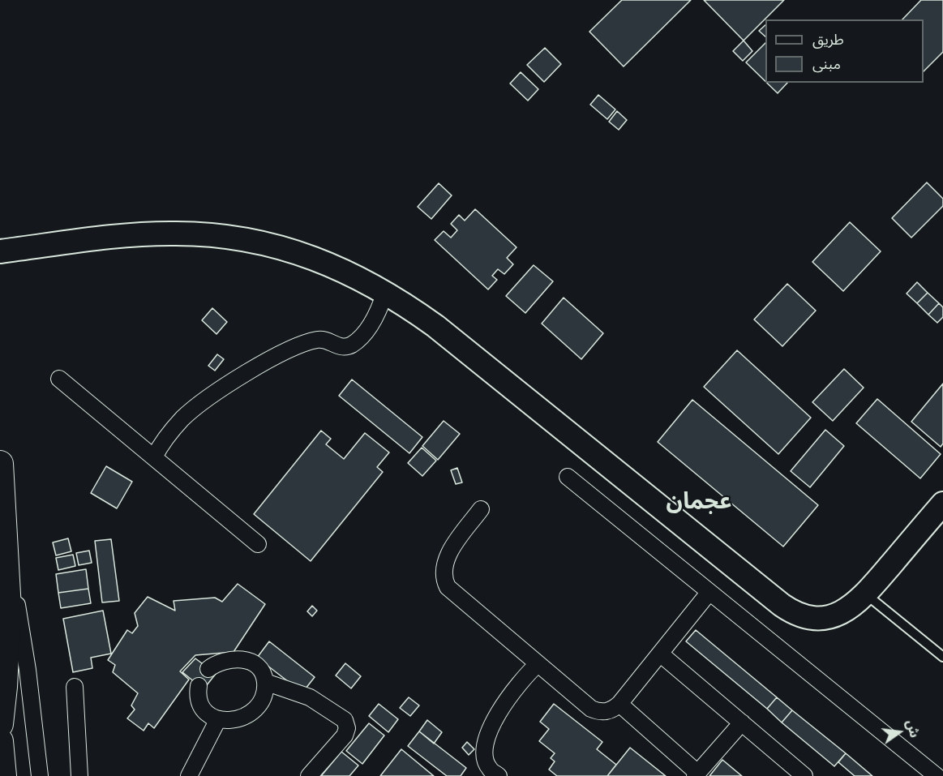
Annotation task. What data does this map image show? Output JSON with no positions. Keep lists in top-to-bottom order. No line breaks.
{"districts":["عجمان"],"legend":["طريق","مبنى"],"north":"right"}
